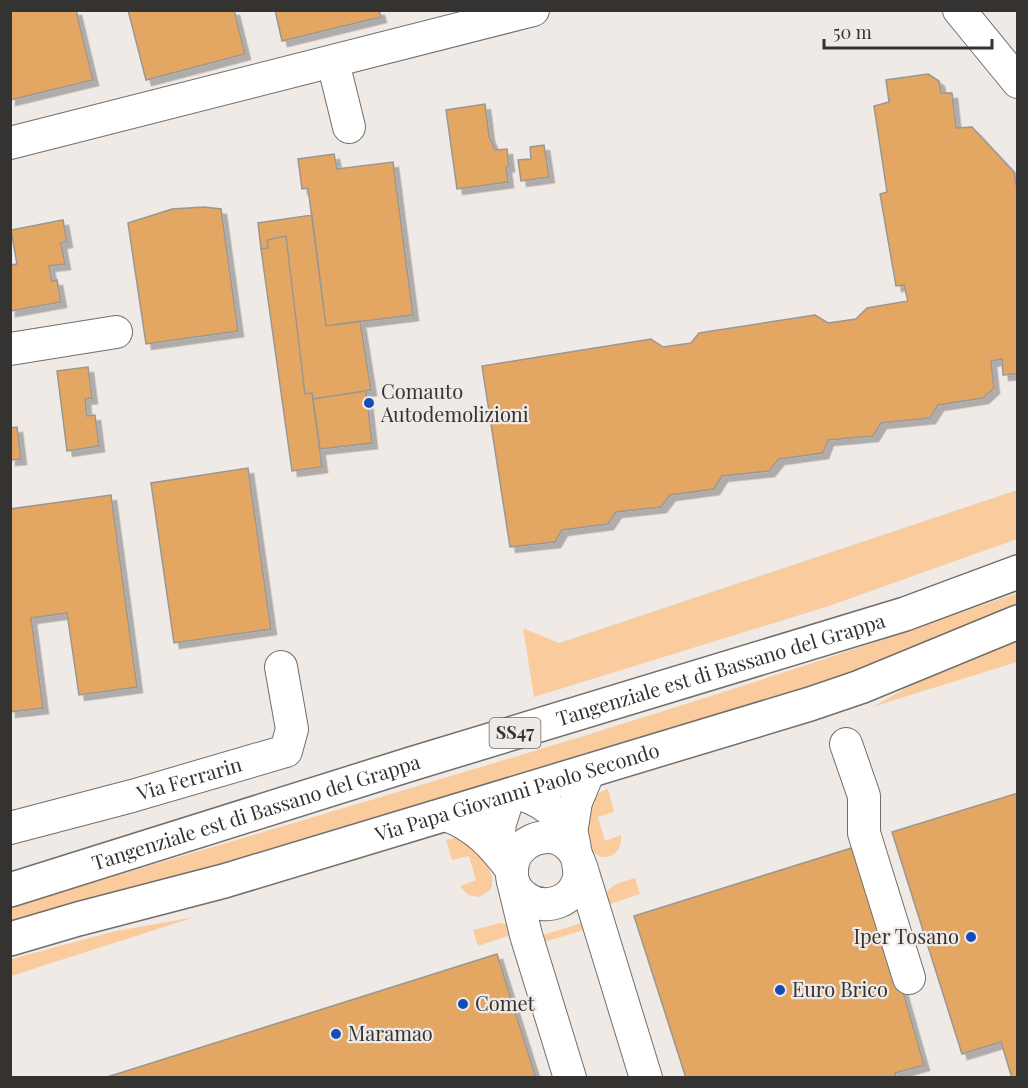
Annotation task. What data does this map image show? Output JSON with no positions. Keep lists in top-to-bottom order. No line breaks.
{"streets":{"main road":["Tangenziale est di Bassano del Grappa","SS47","Via Papa Giovanni Paolo Secondo"],"street":["Via Ferrarin"]},"places":["Comauto Autodemolizioni","Iper Tosano","Euro Brico","Comet","Maramao"],"scale_bar":"50 m"}
